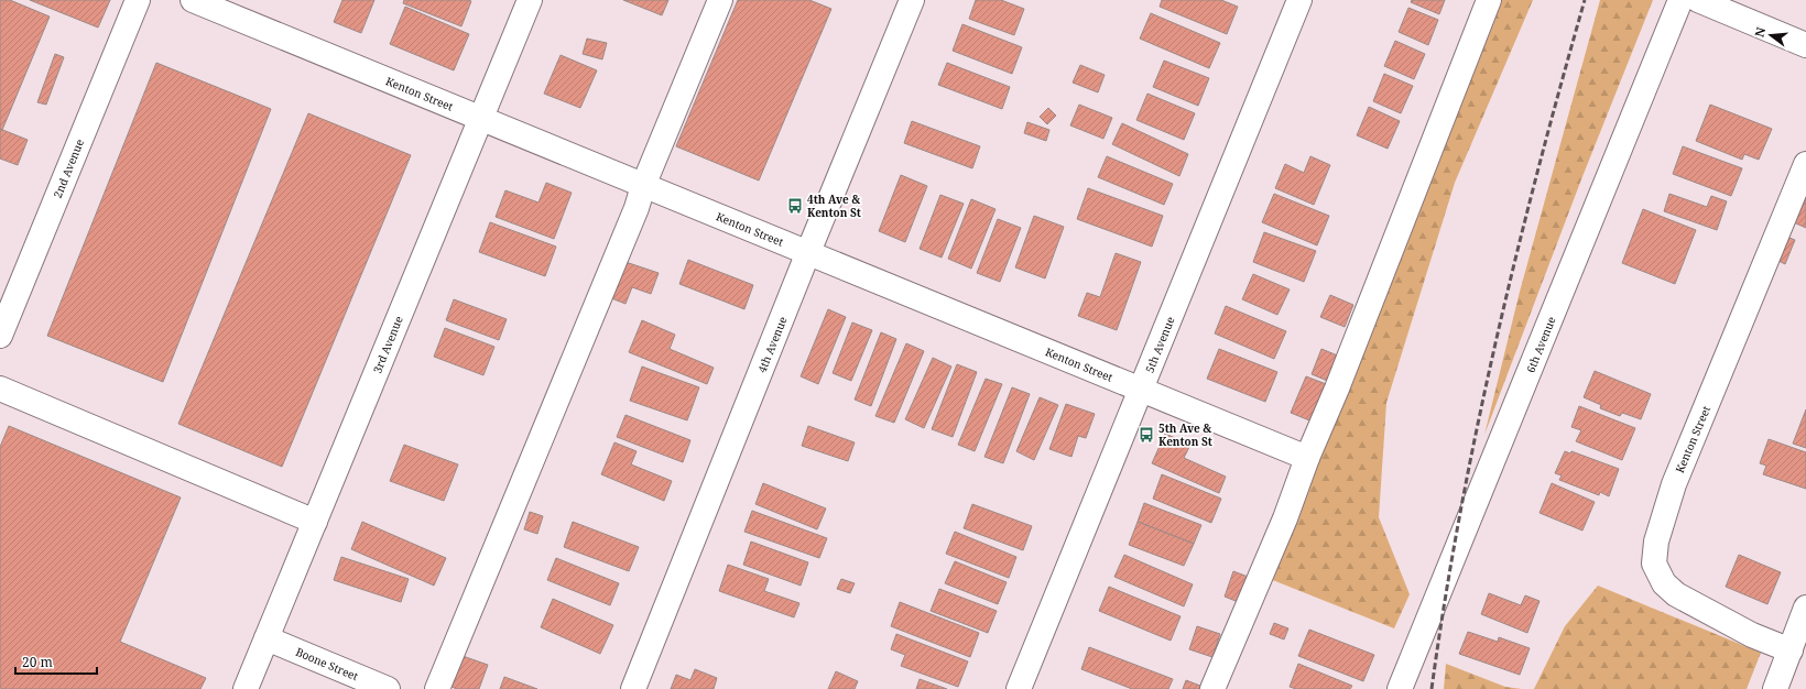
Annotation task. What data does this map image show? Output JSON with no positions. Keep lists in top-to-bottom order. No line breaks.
{"streets":{"street":["Kenton Street","2nd Avenue","3rd Avenue","4th Avenue","5th Avenue","6th Avenue","Boone Street"]},"crossings":[["Kenton Street","3rd Avenue"],["Kenton Street","4th Avenue"],["Kenton Street","5th Avenue"],["3rd Avenue","Boone Street"]],"places":{"bus stop":["4th Ave & Kenton St","5th Ave & Kenton St"]},"scale_bar":"20 m","north":"left"}
